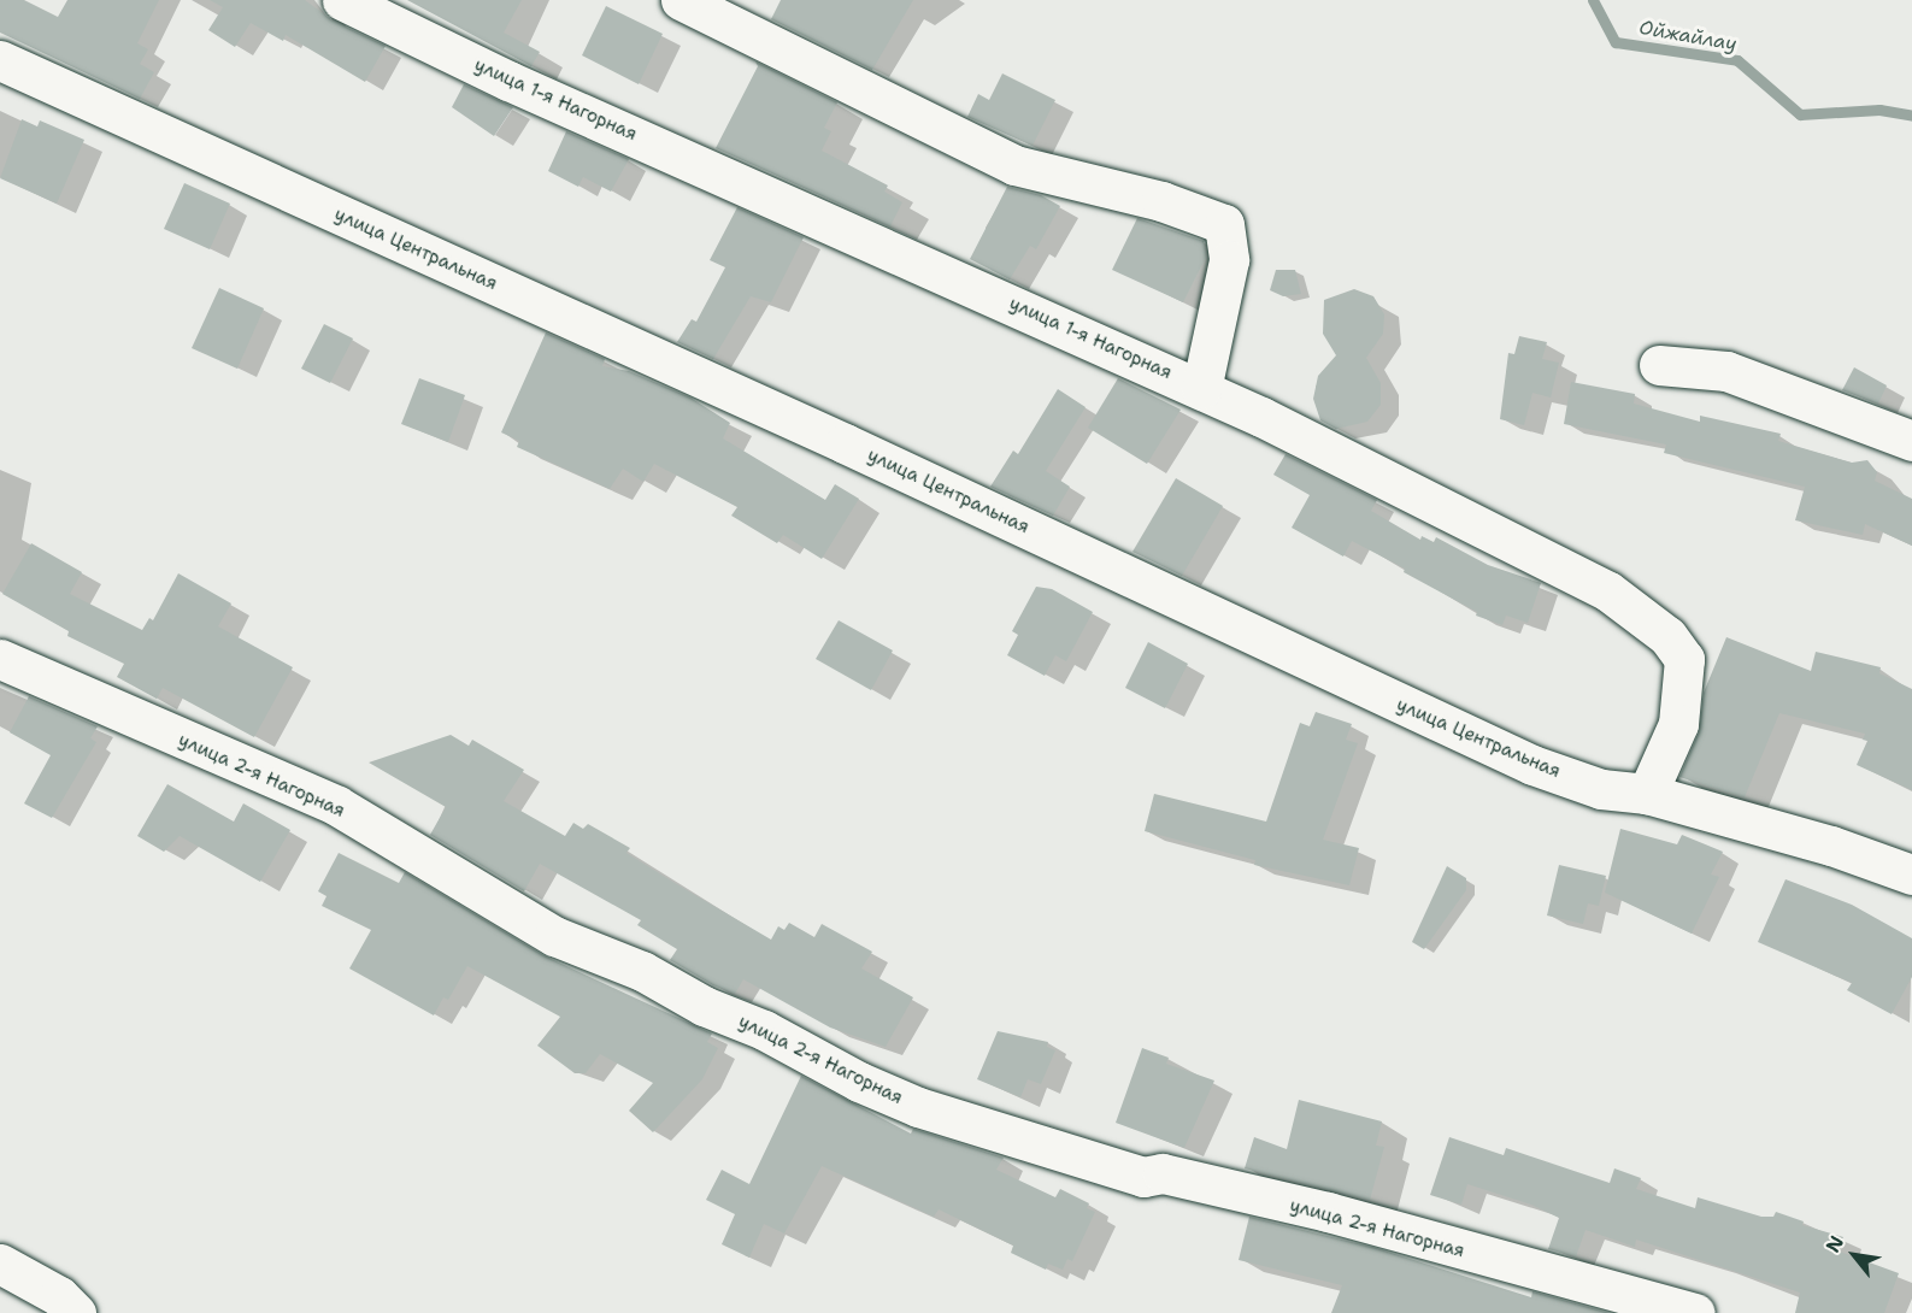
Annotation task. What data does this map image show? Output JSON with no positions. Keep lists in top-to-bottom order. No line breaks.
{"streets":{"street":["улица 1-я Нагорная","улица Центральная","улица 2-я Нагорная"]},"crossings":[["улица 1-я Нагорная","улица Центральная"]],"water":["Ойжайлау"],"north":"top left"}
